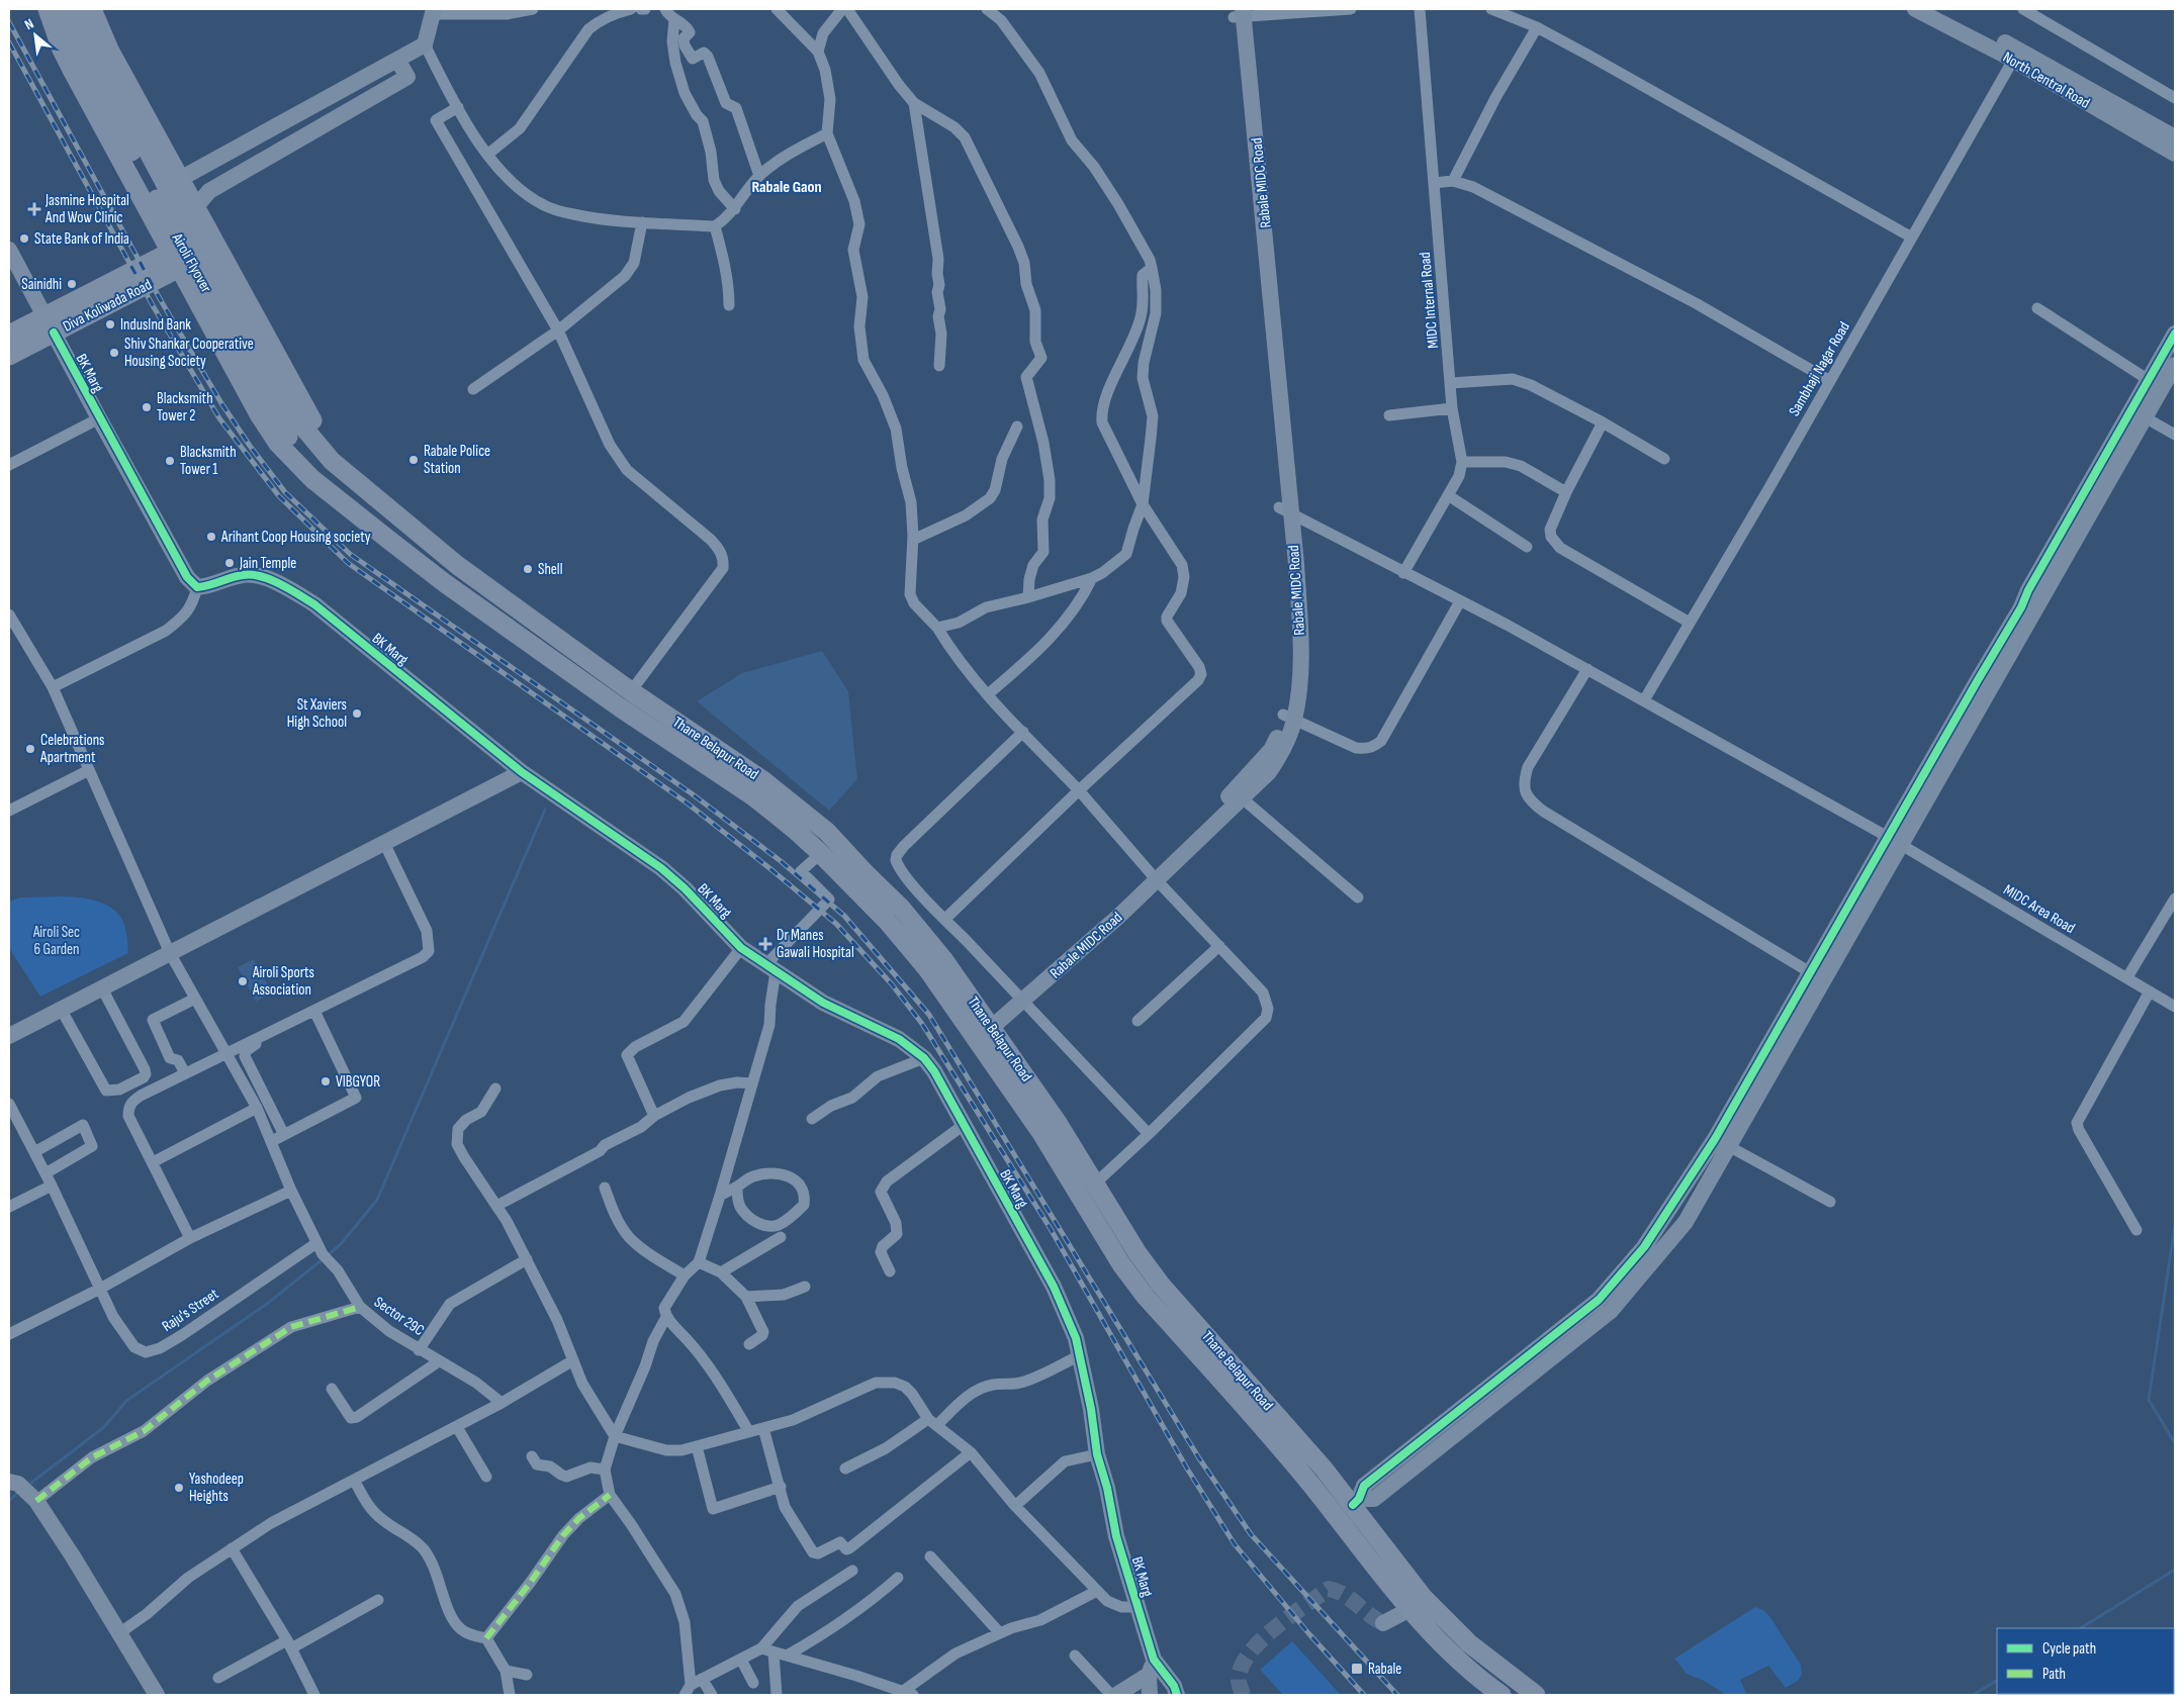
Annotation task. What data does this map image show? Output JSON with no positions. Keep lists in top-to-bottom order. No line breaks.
{"streets":{"main road":["Airoli Flyover","Diva Koliwada Road","Thane Belapur Road"],"street":["North Central Road","Rabale MIDC Road","MIDC Internal Road","Sambhaji Nagar Road","BK Marg","MIDC Area Road","Raju's Street","Sector 29C"]},"crossings":[["North Central Road","Sambhaji Nagar Road"],["Rabale MIDC Road","Thane Belapur Road"],["Rabale MIDC Road","MIDC Area Road"],["Airoli Flyover","Thane Belapur Road"],["Diva Koliwada Road","BK Marg"],["Sambhaji Nagar Road","MIDC Area Road"],["Raju's Street","Sector 29C"]],"districts":["Rabale Gaon"],"parks":["Airoli Sec 6 Garden"],"places":{"health":["Jasmine Hospital And Wow Clinic","Dr Manes Gawali Hospital"],"other":["State Bank of India","Sainidhi","IndusInd Bank","Shiv Shankar Cooperative Housing Society","Blacksmith Tower 2","Rabale Police Station","Blacksmith Tower 1","Arihant Coop Housing society","Jain Temple","Shell","St Xaviers High School","Celebrations Apartment","Airoli Sports Association","VIBGYOR","Yashodeep Heights"],"transit":["Rabale"]},"legend":["Cycle path","Path"],"north":"top left"}
